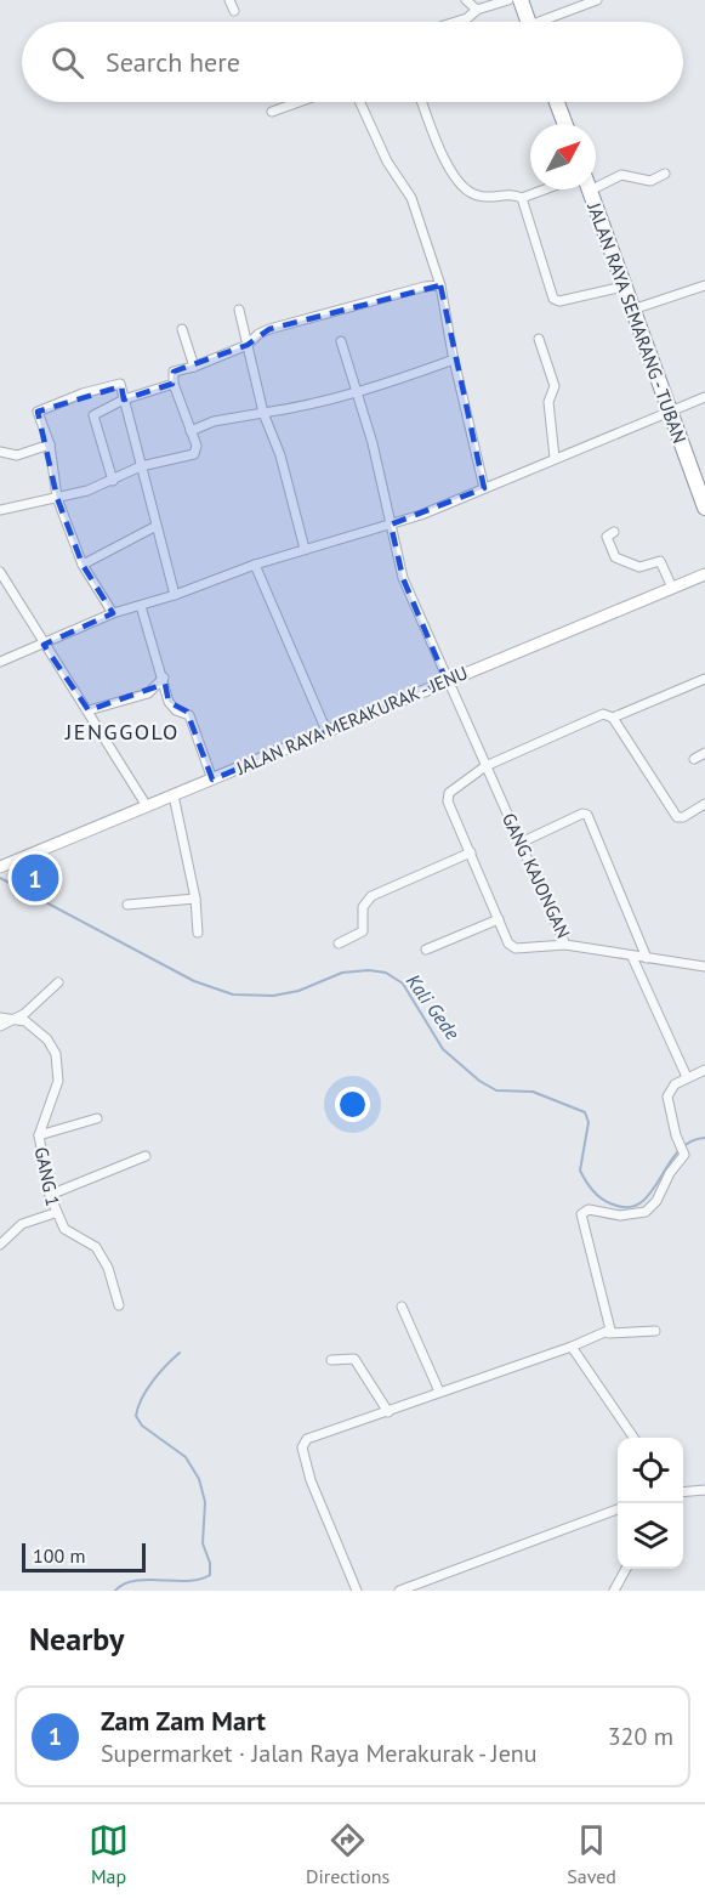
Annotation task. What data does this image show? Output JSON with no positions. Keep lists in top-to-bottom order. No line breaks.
{"streets":{"highway":["JALAN RAYA SEMARANG - TUBAN"],"main road":["JALAN RAYA MERAKURAK - JENU"],"street":["GANG KAJONGAN","GANG 1"]},"crossings":[["JALAN RAYA MERAKURAK - JENU","GANG KAJONGAN"]],"districts":["JENGGOLO"],"water":["Kali Gede"],"scale_bar":"100 m","north":"top right","page":{"search":"Search here","pins":"1","scale":"100 m","heading":"Nearby","list":[{"mark":"1","name":"Zam Zam Mart","note":"Supermarket · Jalan Raya Merakurak - Jenu","value":"320 m"}],"nav":["Map","Directions","Saved"]}}
